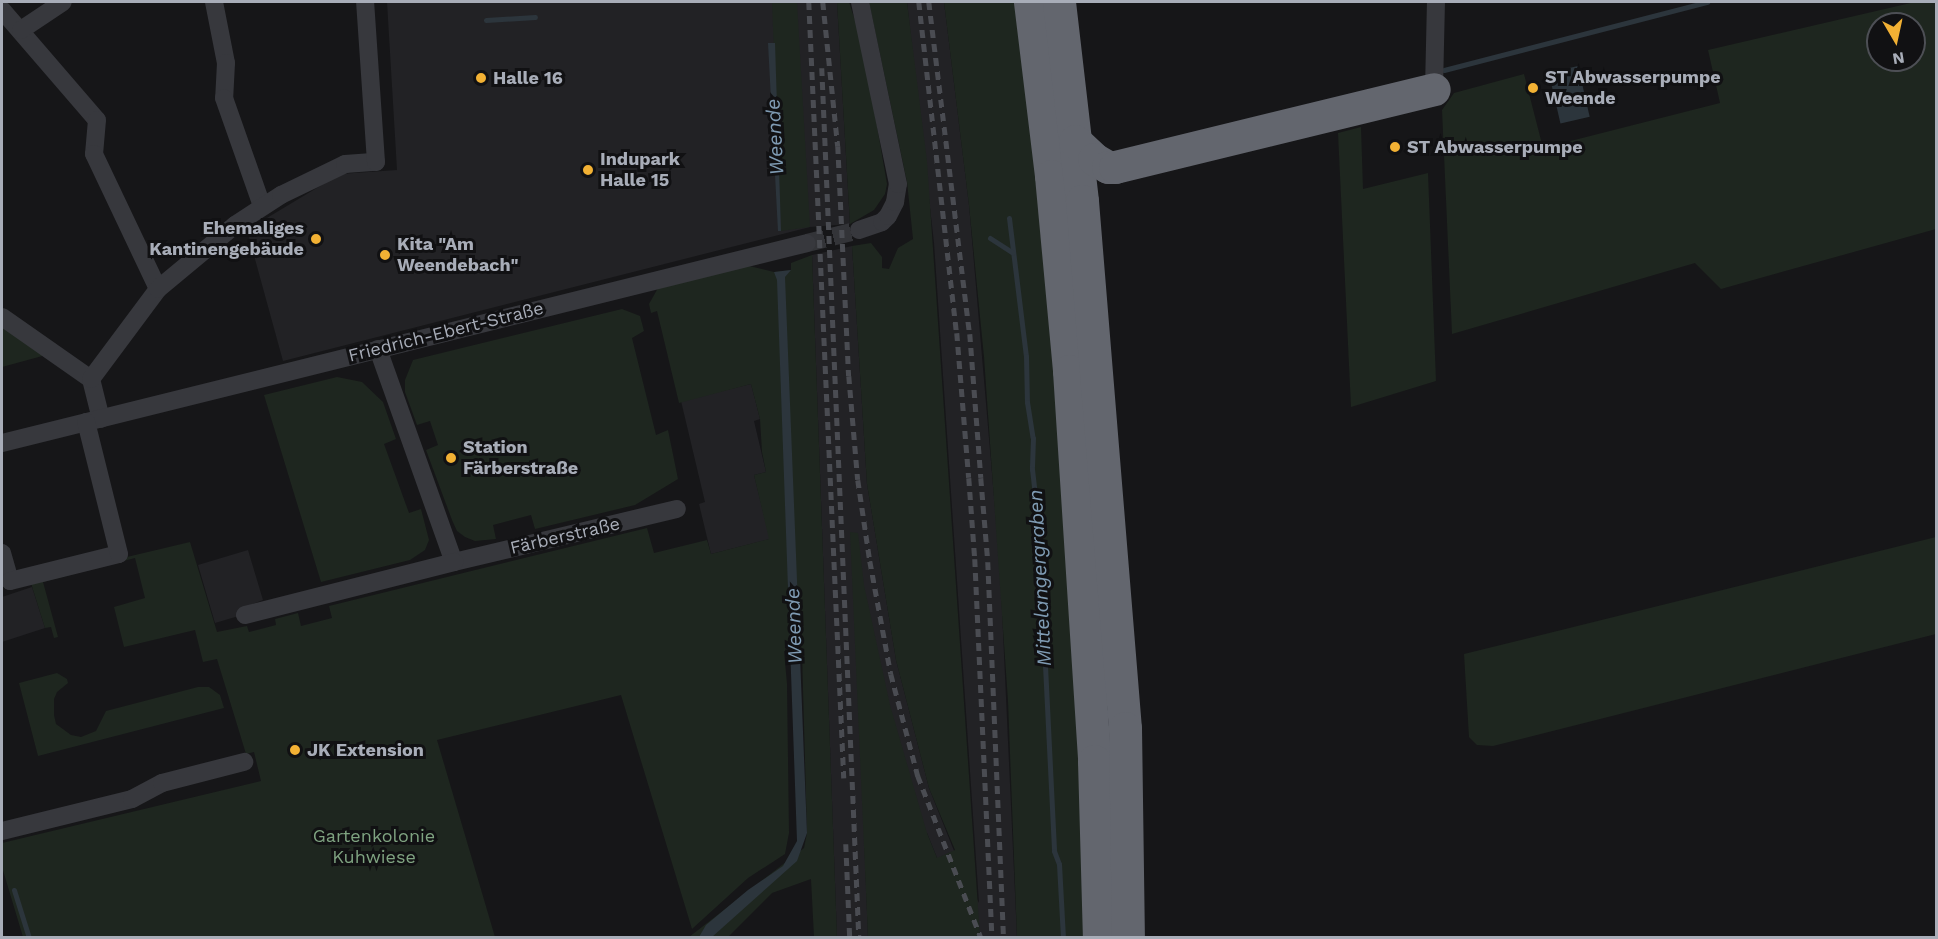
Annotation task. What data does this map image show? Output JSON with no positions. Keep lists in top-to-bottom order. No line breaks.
{"streets":{"street":["Friedrich-Ebert-Straße","Färberstraße"]},"water":["Weende","Mittelangergraben"],"parks":["Gartenkolonie Kuhwiese"],"places":["Halle 16","ST Abwasserpumpe Weende","ST Abwasserpumpe","Indupark Halle 15","Ehemaliges Kantinengebäude","Kita \"Am Weendebach\"","Station Färberstraße","JK Extension"],"north":"bottom"}
